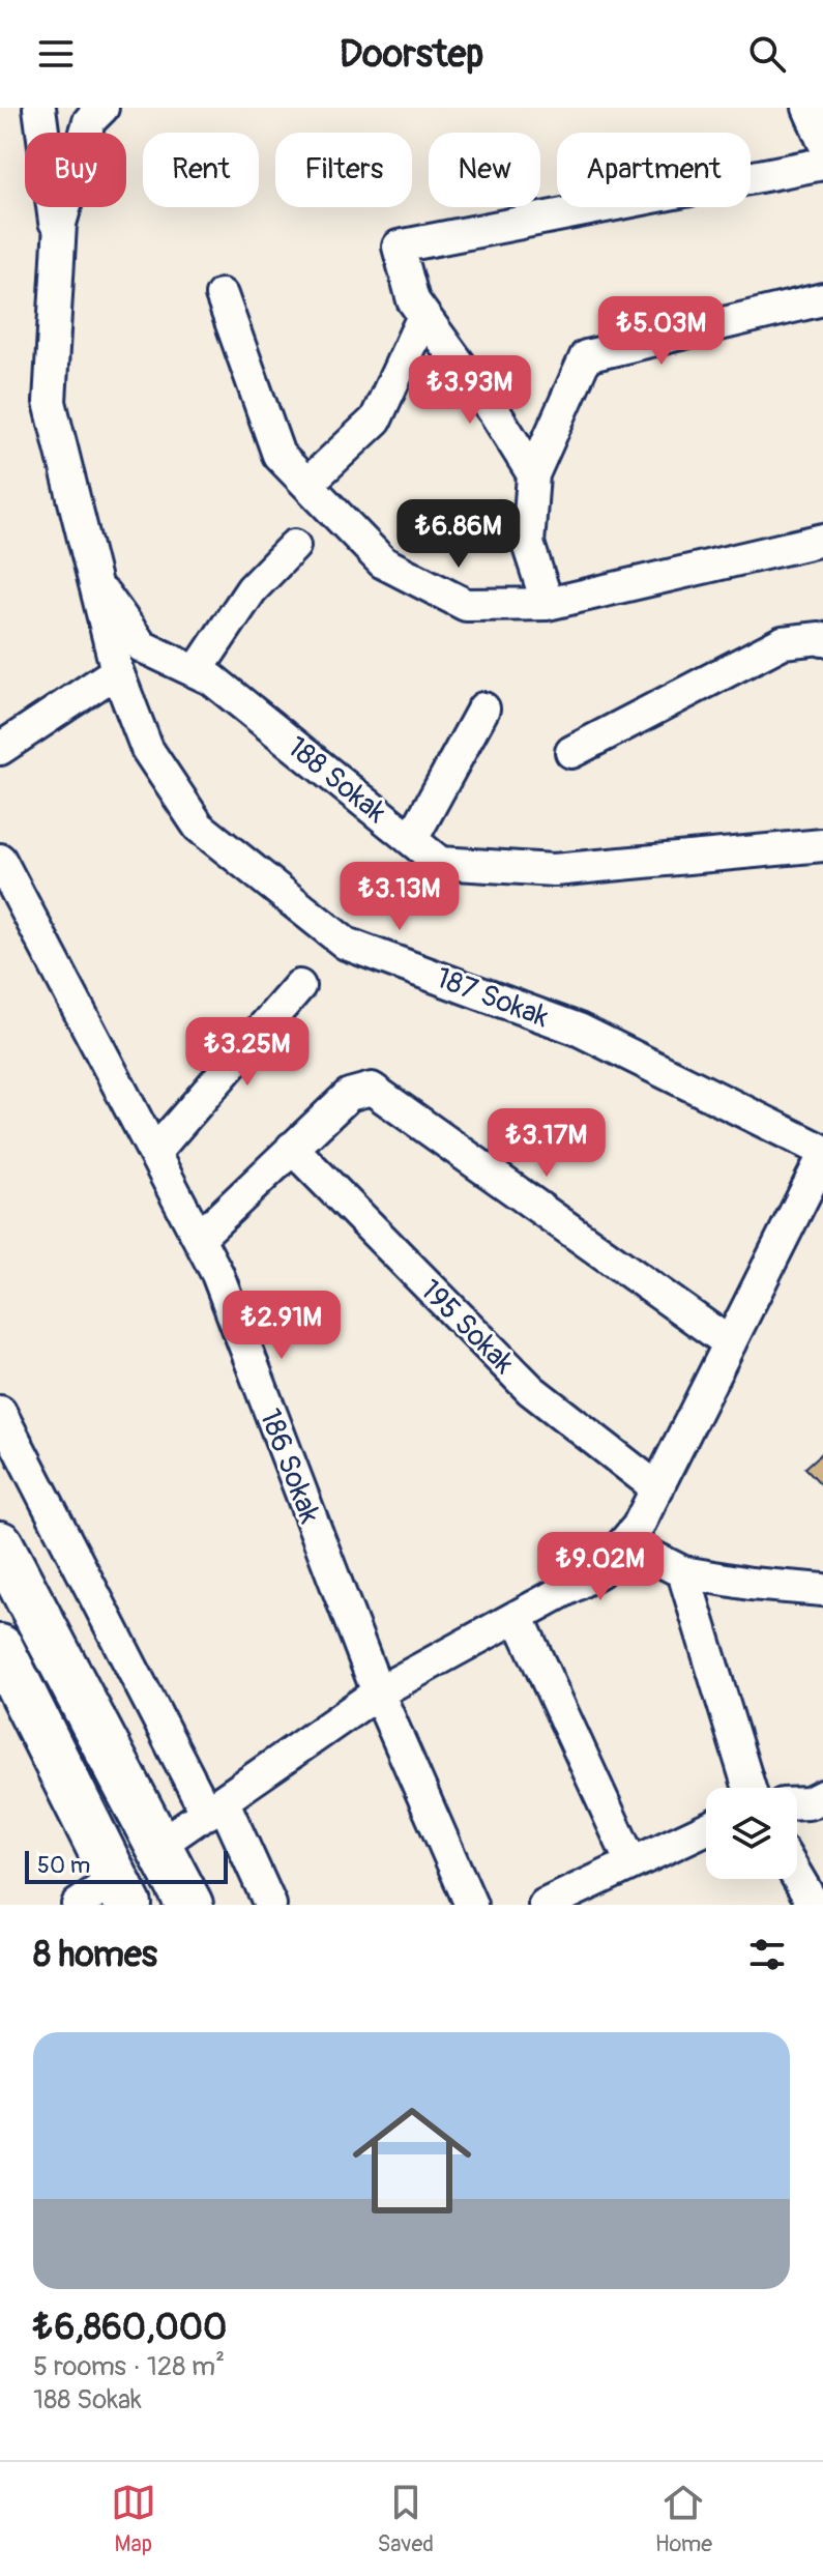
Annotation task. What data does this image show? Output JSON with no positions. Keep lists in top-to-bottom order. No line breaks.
{"streets":{"street":["188 Sokak","187 Sokak","195 Sokak","186 Sokak"]},"crossings":[["188 Sokak","187 Sokak"]],"scale_bar":"50 m","page":{"header":"Doorstep","chip":["Buy","Rent","Filters","New","Apartment"],"price":["₺5.03M","₺3.93M","₺6.86M","₺3.13M","₺3.25M","₺3.17M","₺2.91M","₺9.02M"],"scale":"50 m","heading":"8 homes","list":[{"name":"₺6,860,000","note":"5 rooms · 128 m² · 188 Sokak"}],"tabs":["Map","Saved","Home"]}}
